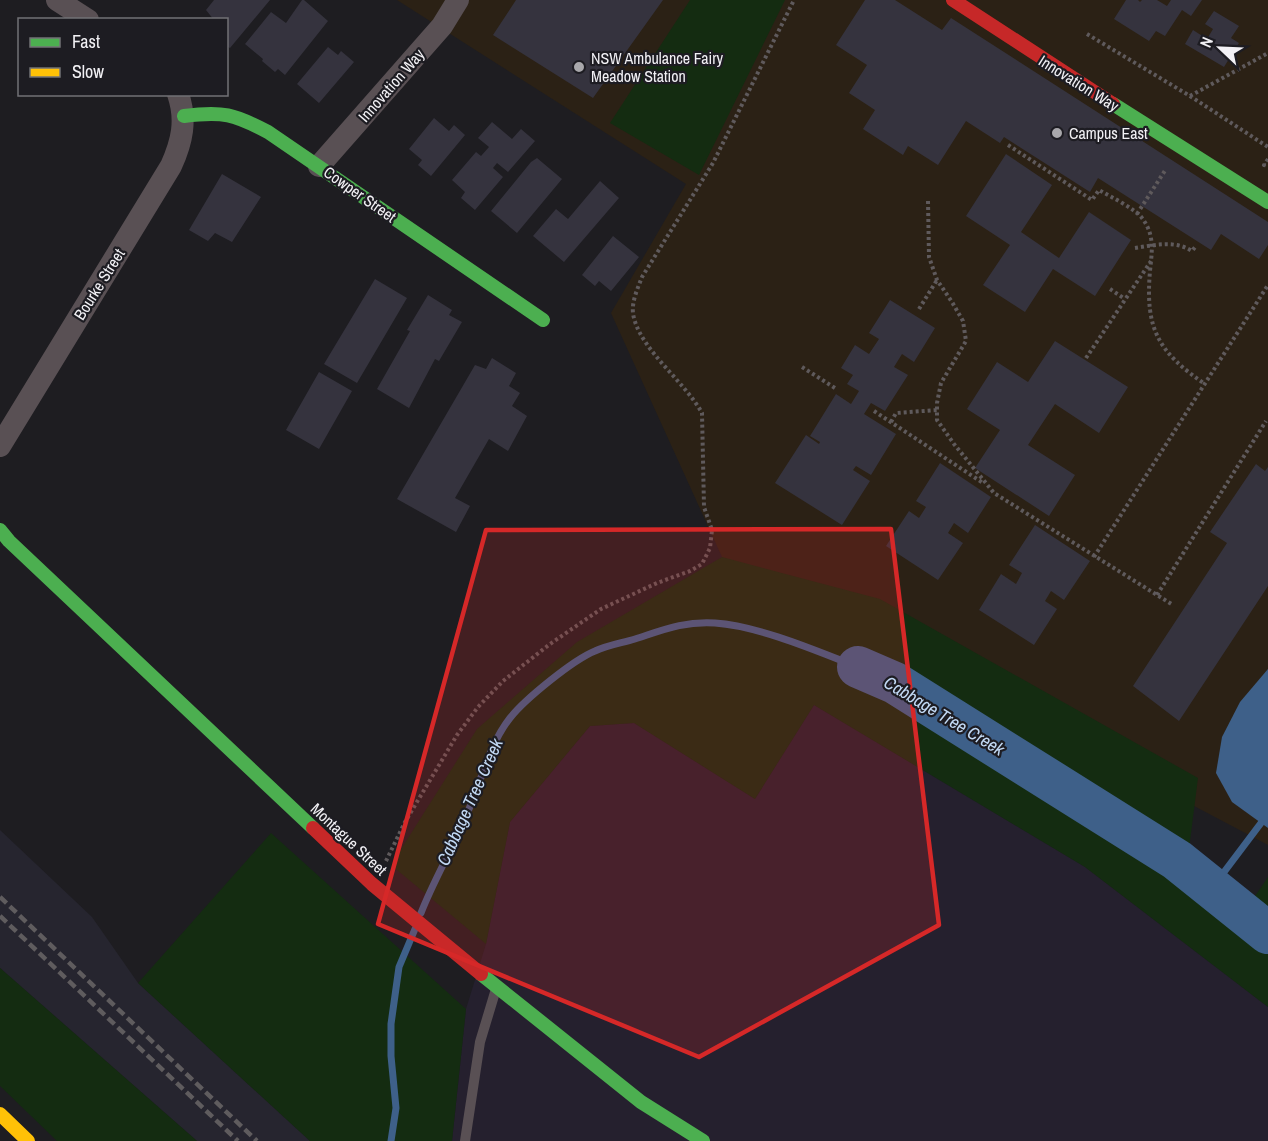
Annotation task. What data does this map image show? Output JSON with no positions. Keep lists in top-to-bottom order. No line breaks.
{"streets":{"main road":["Innovation Way","Cowper Street","Montague Street"],"street":["Bourke Street"]},"crossings":[["Innovation Way","Cowper Street"],["Cowper Street","Bourke Street"]],"water":["Cabbage Tree Creek"],"places":["NSW Ambulance Fairy Meadow Station","Campus East"],"legend":["Fast","Slow"],"north":"top left"}
